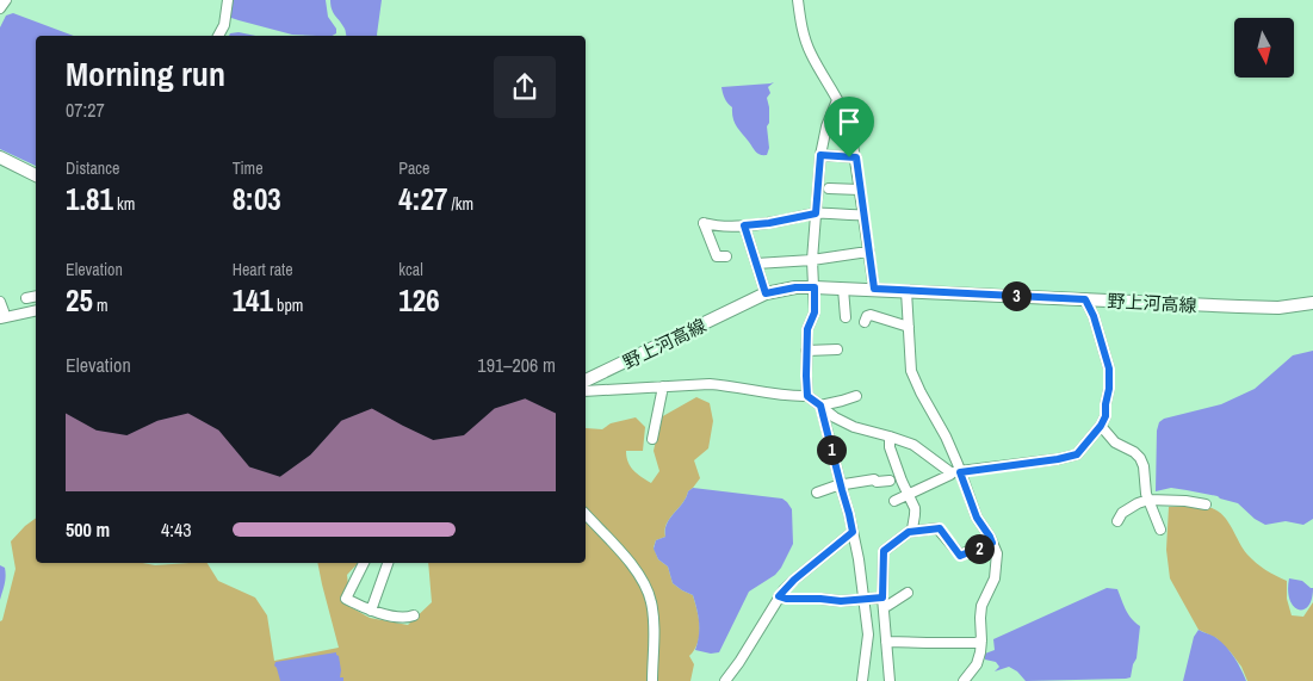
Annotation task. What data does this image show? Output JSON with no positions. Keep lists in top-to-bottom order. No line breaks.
{"streets":{"main road":["野上河高線"]},"north":"bottom","page":{"heading":["Morning run","07:27"],"stats":[["Distance","1.81 km"],["Time","8:03"],["Pace","4:27 /km"],["Elevation","25 m"],["Heart rate","141 bpm"],["kcal","126"]],"pins":["3","1","2"],"chart":["Elevation","191–206 m"],"list":[{"name":"500 m","note":"4:43"}]}}
